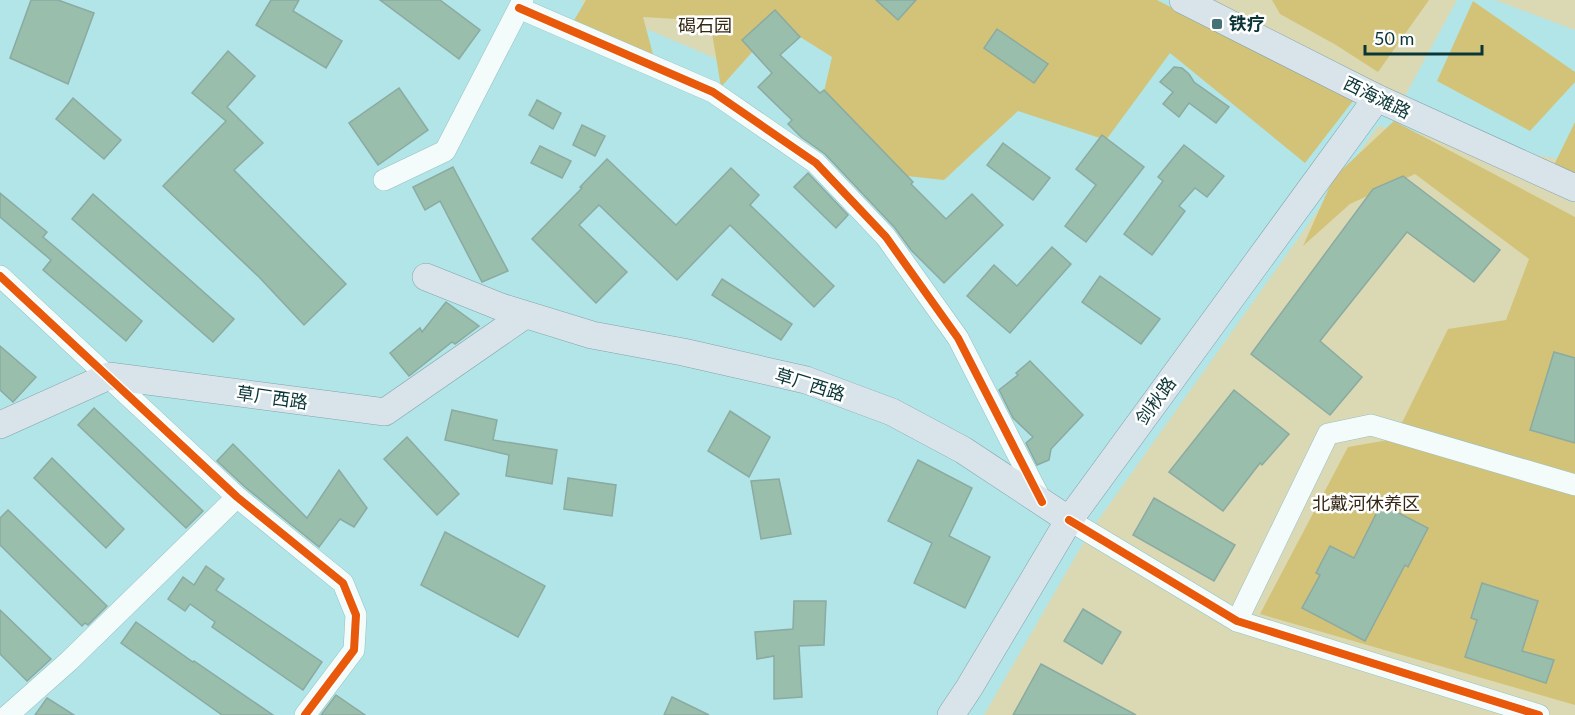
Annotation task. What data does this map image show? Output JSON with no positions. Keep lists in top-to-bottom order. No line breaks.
{"streets":{"main road":["西海滩路","草厂西路","剑秋路"]},"crossings":[["西海滩路","剑秋路"],["草厂西路","剑秋路"]],"parks":["碣石园","北戴河休养区"],"places":{"transit":["铁疗"]},"scale_bar":"50 m"}
